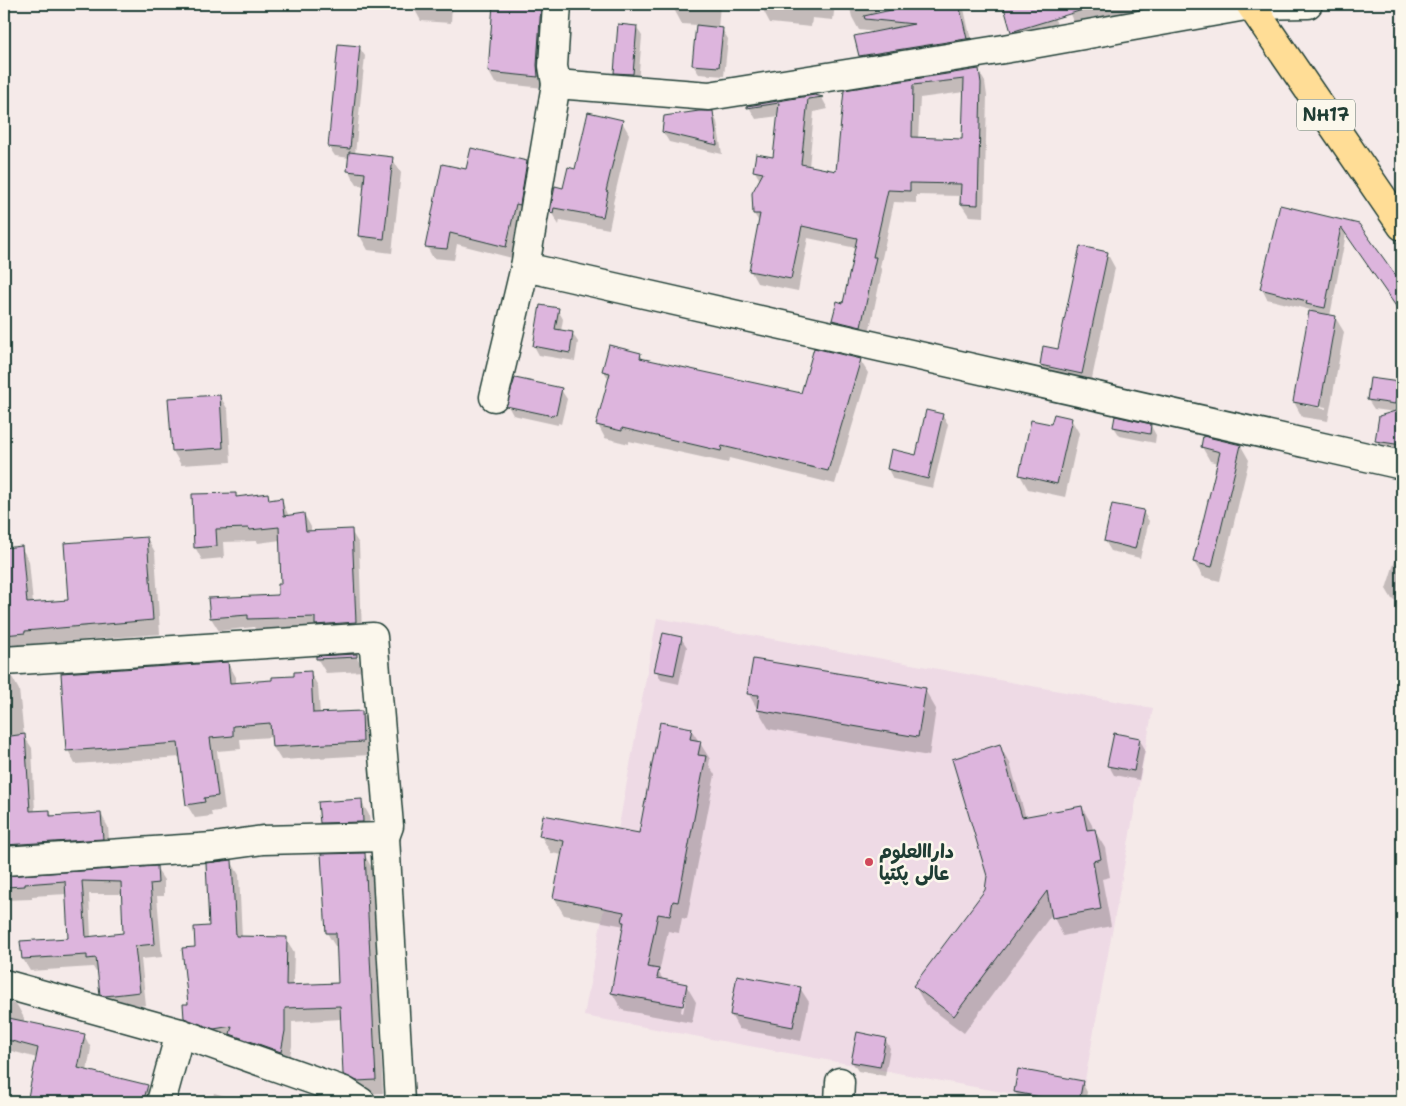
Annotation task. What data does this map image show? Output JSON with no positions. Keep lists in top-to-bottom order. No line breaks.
{"streets":{"highway":["NH17"]},"places":["داراالعلوم عالی پکتیا"]}
